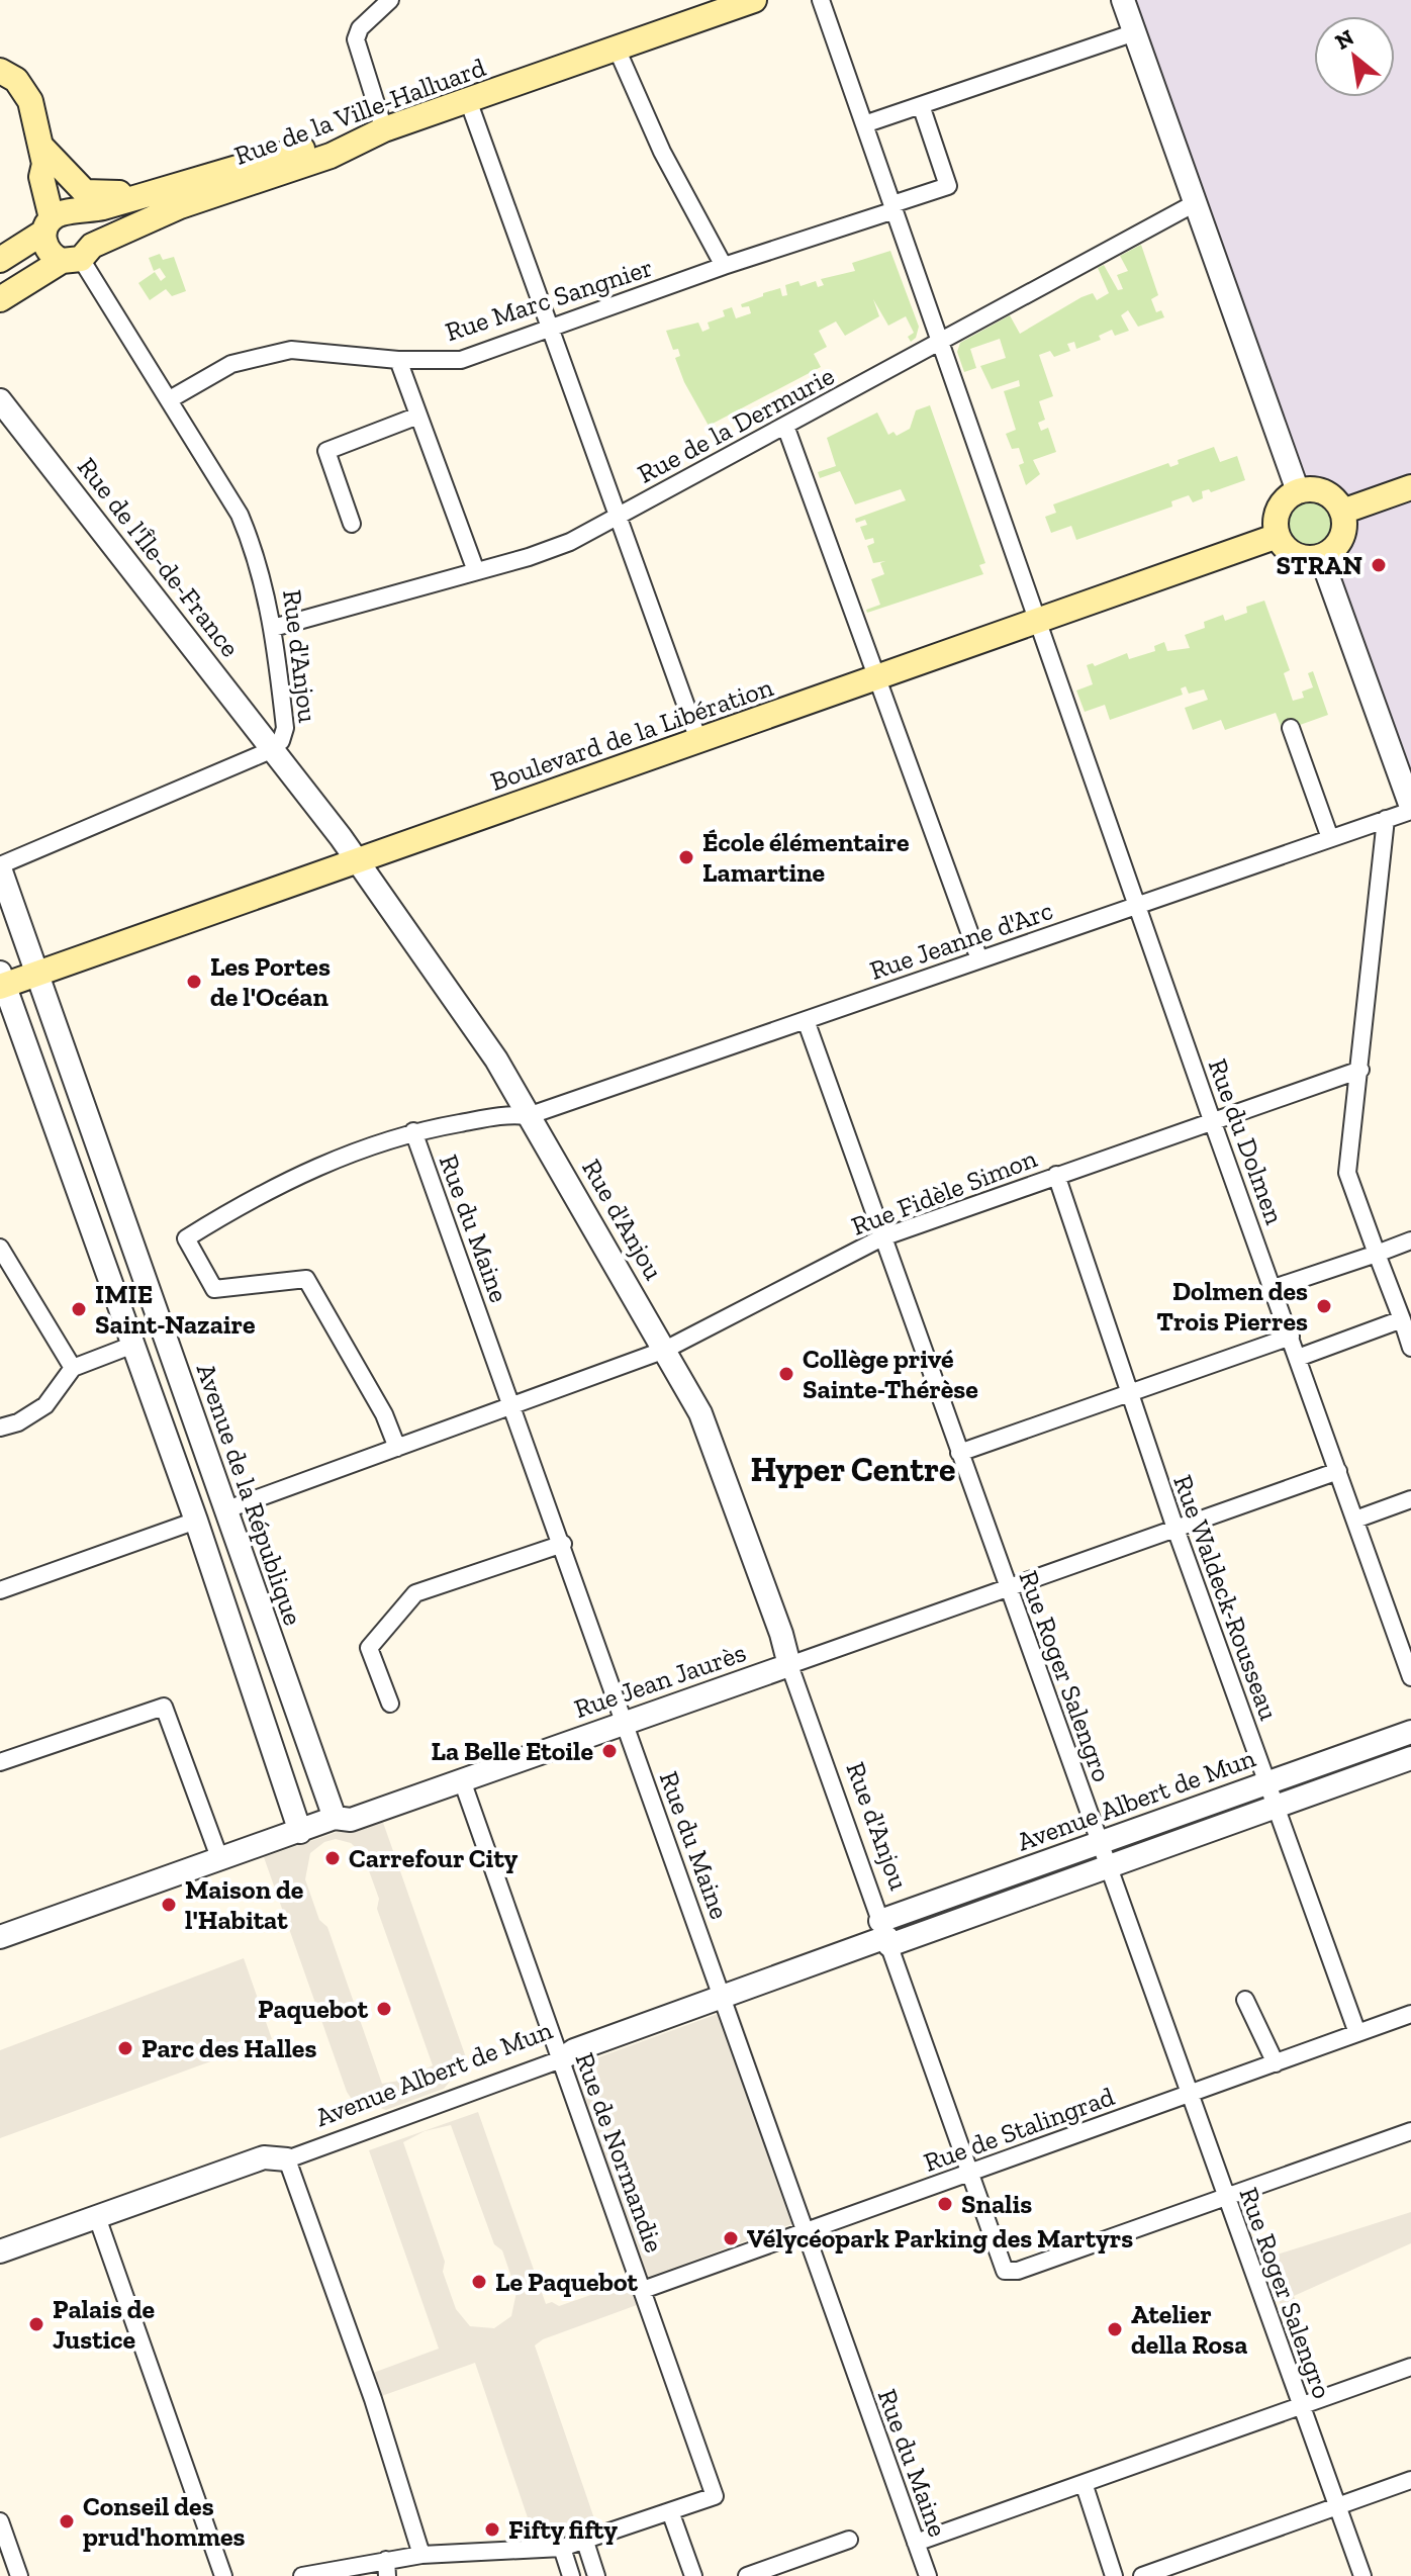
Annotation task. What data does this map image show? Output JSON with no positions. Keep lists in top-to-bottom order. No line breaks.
{"streets":{"main road":["Rue de la Ville-Halluard","Boulevard de la Libération"],"street":["Rue Marc Sangnier","Rue de la Dermurie","Rue de l'Île-de-France","Rue d'Anjou","Rue Jeanne d'Arc","Rue du Dolmen","Rue Fidèle Simon","Rue du Maine","Avenue de la République","Rue Waldeck-Rousseau","Rue Roger Salengro","Rue Jean Jaurès","Avenue Albert de Mun","Rue de Stalingrad","Rue de Normandie"]},"crossings":[["Rue de la Ville-Halluard","Rue d'Anjou"],["Rue Marc Sangnier","Rue d'Anjou"],["Rue Marc Sangnier","Rue du Dolmen"],["Rue de la Dermurie","Rue d'Anjou"],["Rue de la Dermurie","Rue du Dolmen"],["Rue de l'Île-de-France","Rue d'Anjou"],["Rue d'Anjou","Boulevard de la Libération"],["Rue d'Anjou","Rue Jeanne d'Arc"],["Rue d'Anjou","Rue Fidèle Simon"],["Rue d'Anjou","Rue Roger Salengro"],["Rue d'Anjou","Rue Jean Jaurès"],["Rue d'Anjou","Avenue Albert de Mun"],["Rue d'Anjou","Rue de Stalingrad"],["Boulevard de la Libération","Rue du Dolmen"],["Boulevard de la Libération","Avenue de la République"],["Rue Jeanne d'Arc","Rue du Dolmen"],["Rue Jeanne d'Arc","Rue Fidèle Simon"],["Rue Jeanne d'Arc","Rue du Maine"],["Rue Jeanne d'Arc","Rue Roger Salengro"],["Rue du Dolmen","Rue Fidèle Simon"],["Rue du Dolmen","Rue Jean Jaurès"],["Rue Fidèle Simon","Rue du Maine"],["Rue Fidèle Simon","Avenue de la République"],["Rue Fidèle Simon","Rue Waldeck-Rousseau"],["Rue Fidèle Simon","Rue Roger Salengro"],["Rue du Maine","Rue Jean Jaurès"],["Rue du Maine","Avenue Albert de Mun"],["Rue du Maine","Rue de Stalingrad"],["Avenue de la République","Rue Jean Jaurès"],["Rue Waldeck-Rousseau","Rue Jean Jaurès"],["Rue Waldeck-Rousseau","Avenue Albert de Mun"],["Rue Waldeck-Rousseau","Rue de Stalingrad"],["Rue Roger Salengro","Rue Jean Jaurès"],["Rue Roger Salengro","Avenue Albert de Mun"],["Rue Roger Salengro","Rue de Stalingrad"],["Rue Jean Jaurès","Rue de Normandie"],["Avenue Albert de Mun","Rue de Normandie"],["Rue de Stalingrad","Rue de Normandie"]],"districts":["Hyper Centre"],"places":["STRAN","École élémentaire Lamartine","Les Portes de l'Océan","Dolmen des Trois Pierres","IMIE Saint-Nazaire","Collège privé Sainte-Thérèse","La Belle Etoile","Carrefour City","Maison de l'Habitat","Paquebot","Parc des Halles","Snalis","Vélycéopark Parking des Martyrs","Le Paquebot","Palais de Justice","Atelier della Rosa","Conseil des prud'hommes","Fifty fifty"],"north":"top left"}
